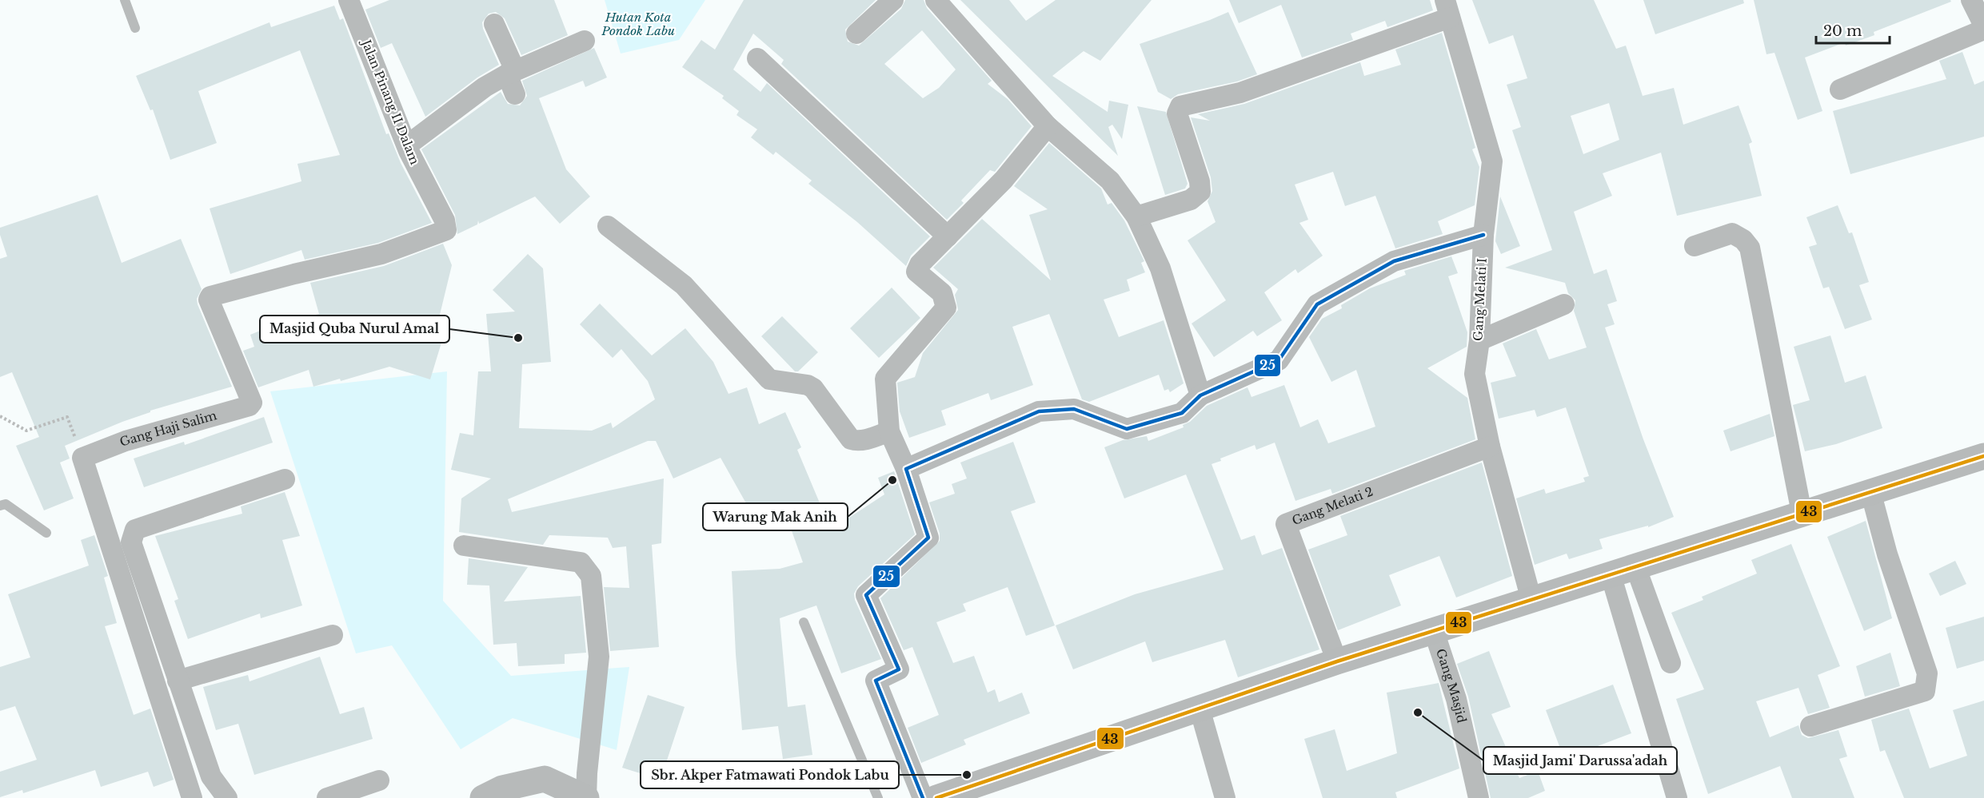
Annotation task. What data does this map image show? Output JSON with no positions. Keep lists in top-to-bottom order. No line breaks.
{"streets":{"street":["Jalan Pinang II Dalam","Gang Melati I","Gang Haji Salim","Gang Melati 2","Gang Masjid"]},"crossings":[["Jalan Pinang II Dalam","Gang Haji Salim"],["Gang Melati I","Gang Melati 2"]],"parks":["Hutan Kota Pondok Labu"],"places":["Masjid Quba Nurul Amal","Warung Mak Anih","Masjid Jami' Darussa'adah","Sbr. Akper Fatmawati Pondok Labu"],"lines":["transit line 25","transit line 43"],"scale_bar":"20 m"}
